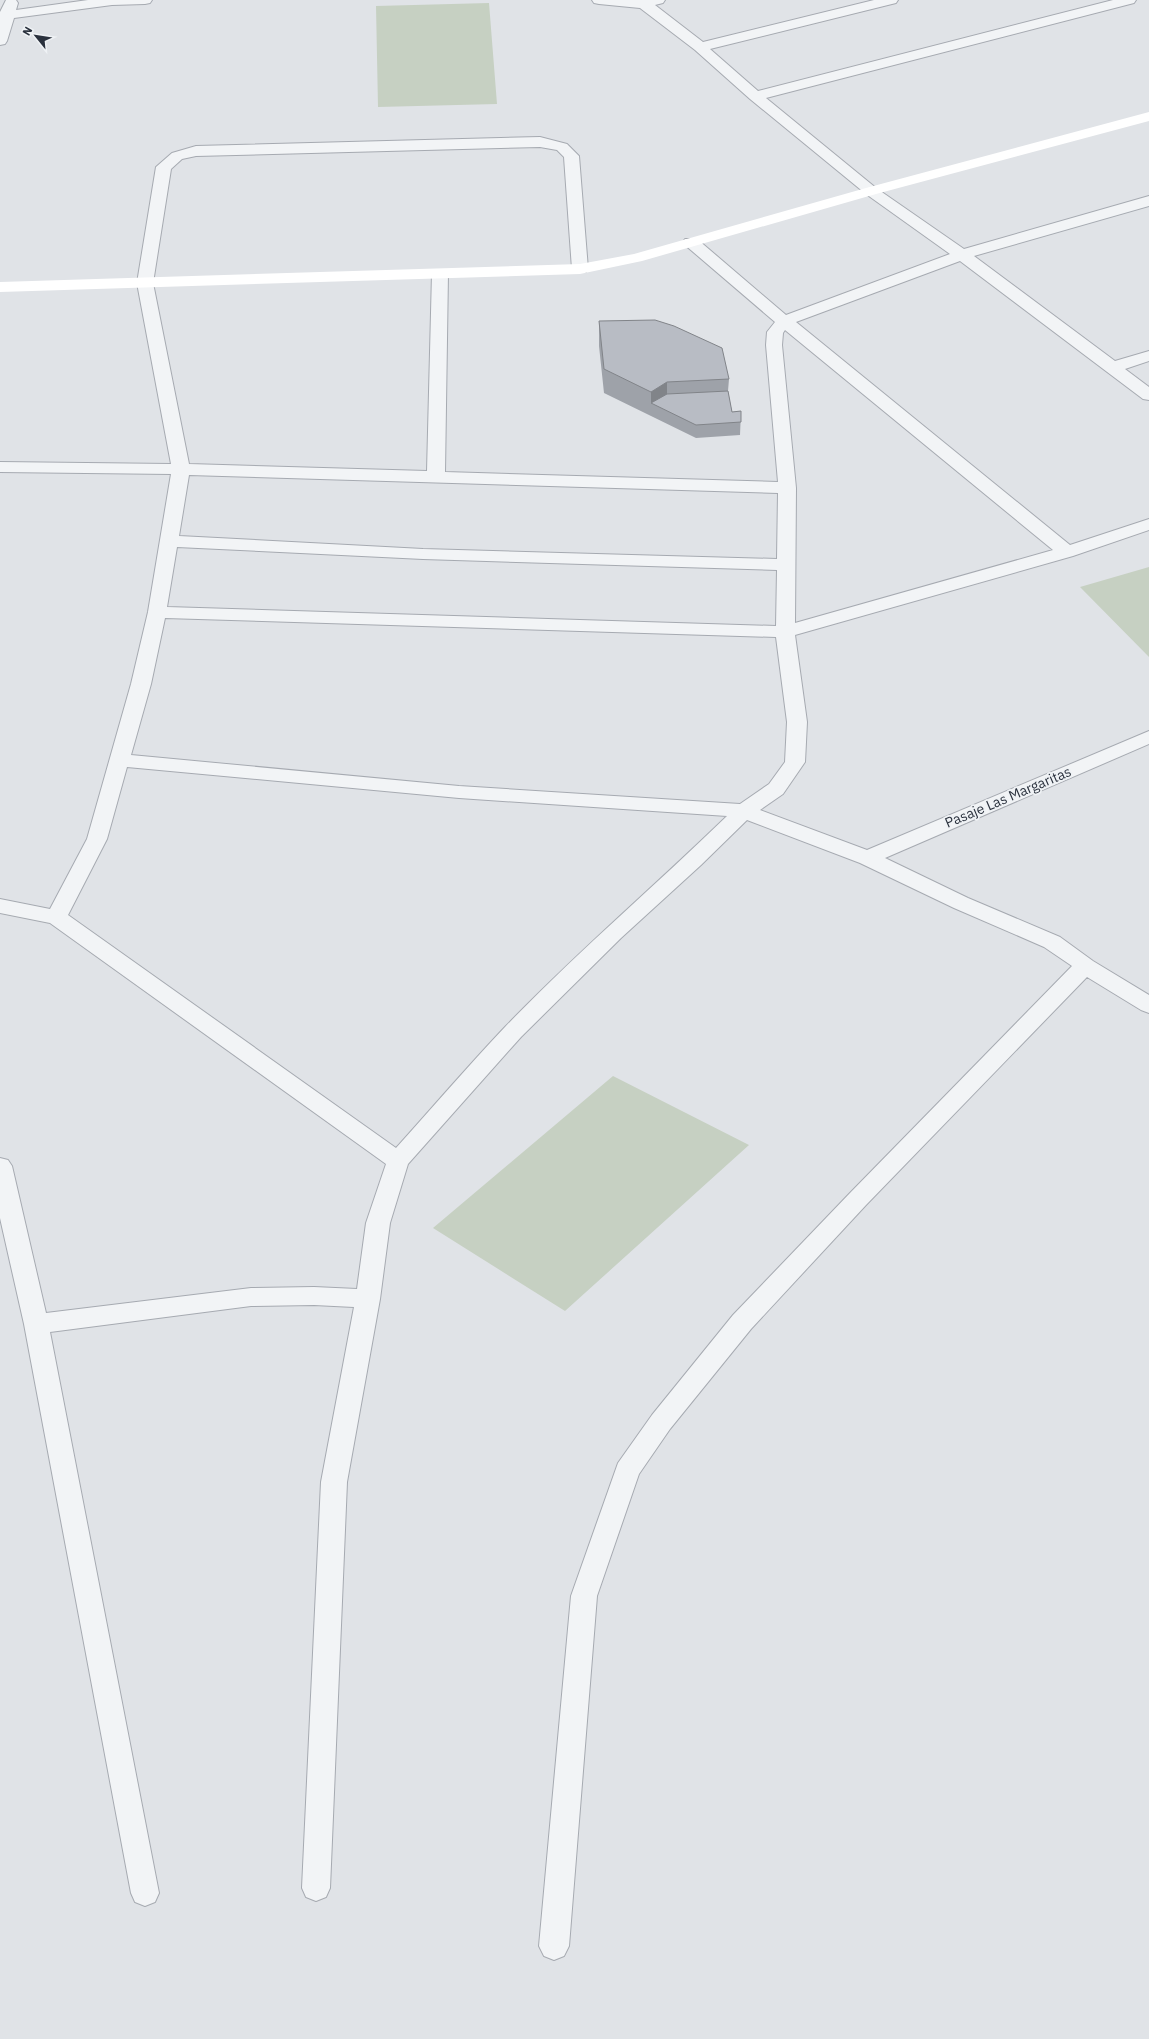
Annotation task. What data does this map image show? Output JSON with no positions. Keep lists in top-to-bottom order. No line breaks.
{"streets":{"street":["Pasaje Las Margaritas"]},"north":"top left"}
